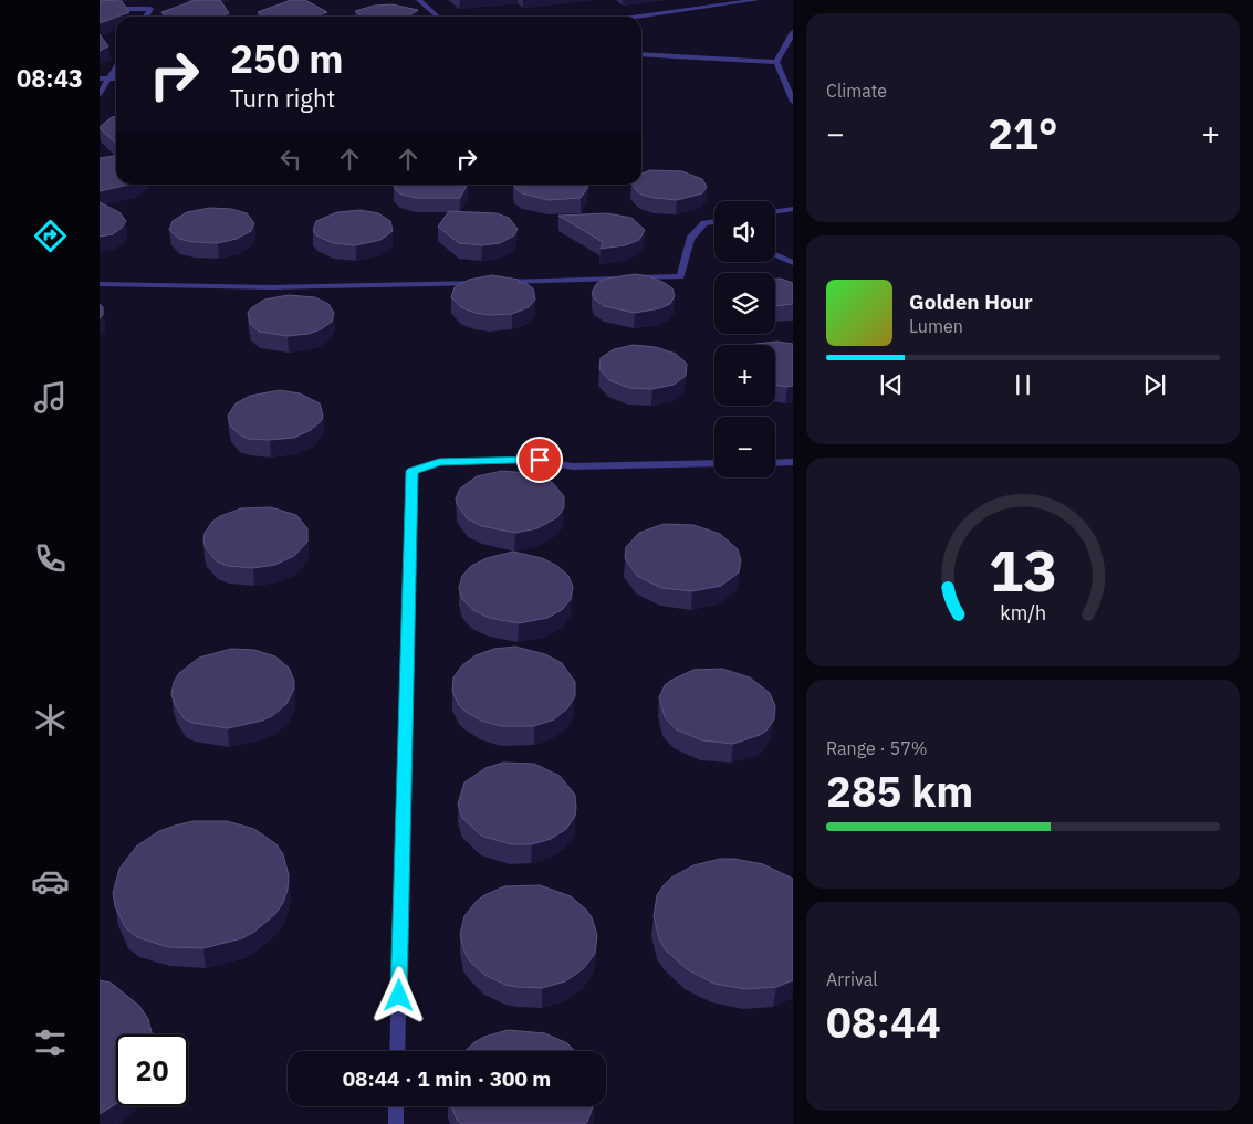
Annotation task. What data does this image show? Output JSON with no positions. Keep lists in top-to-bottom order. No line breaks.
{"page":{"tabs":"08:43","tile":["Climate",["Range · 57%","285 km"],["Arrival","08:44"]],"turn":["250 m","Turn right"],"heat":["−","21°","+"],"map_buttons":["+","−"],"song":["Golden Hour","Lumen"],"limit":"20","trip":"08:44 · 1 min · 300 m","gauge":["13","km/h"]}}
